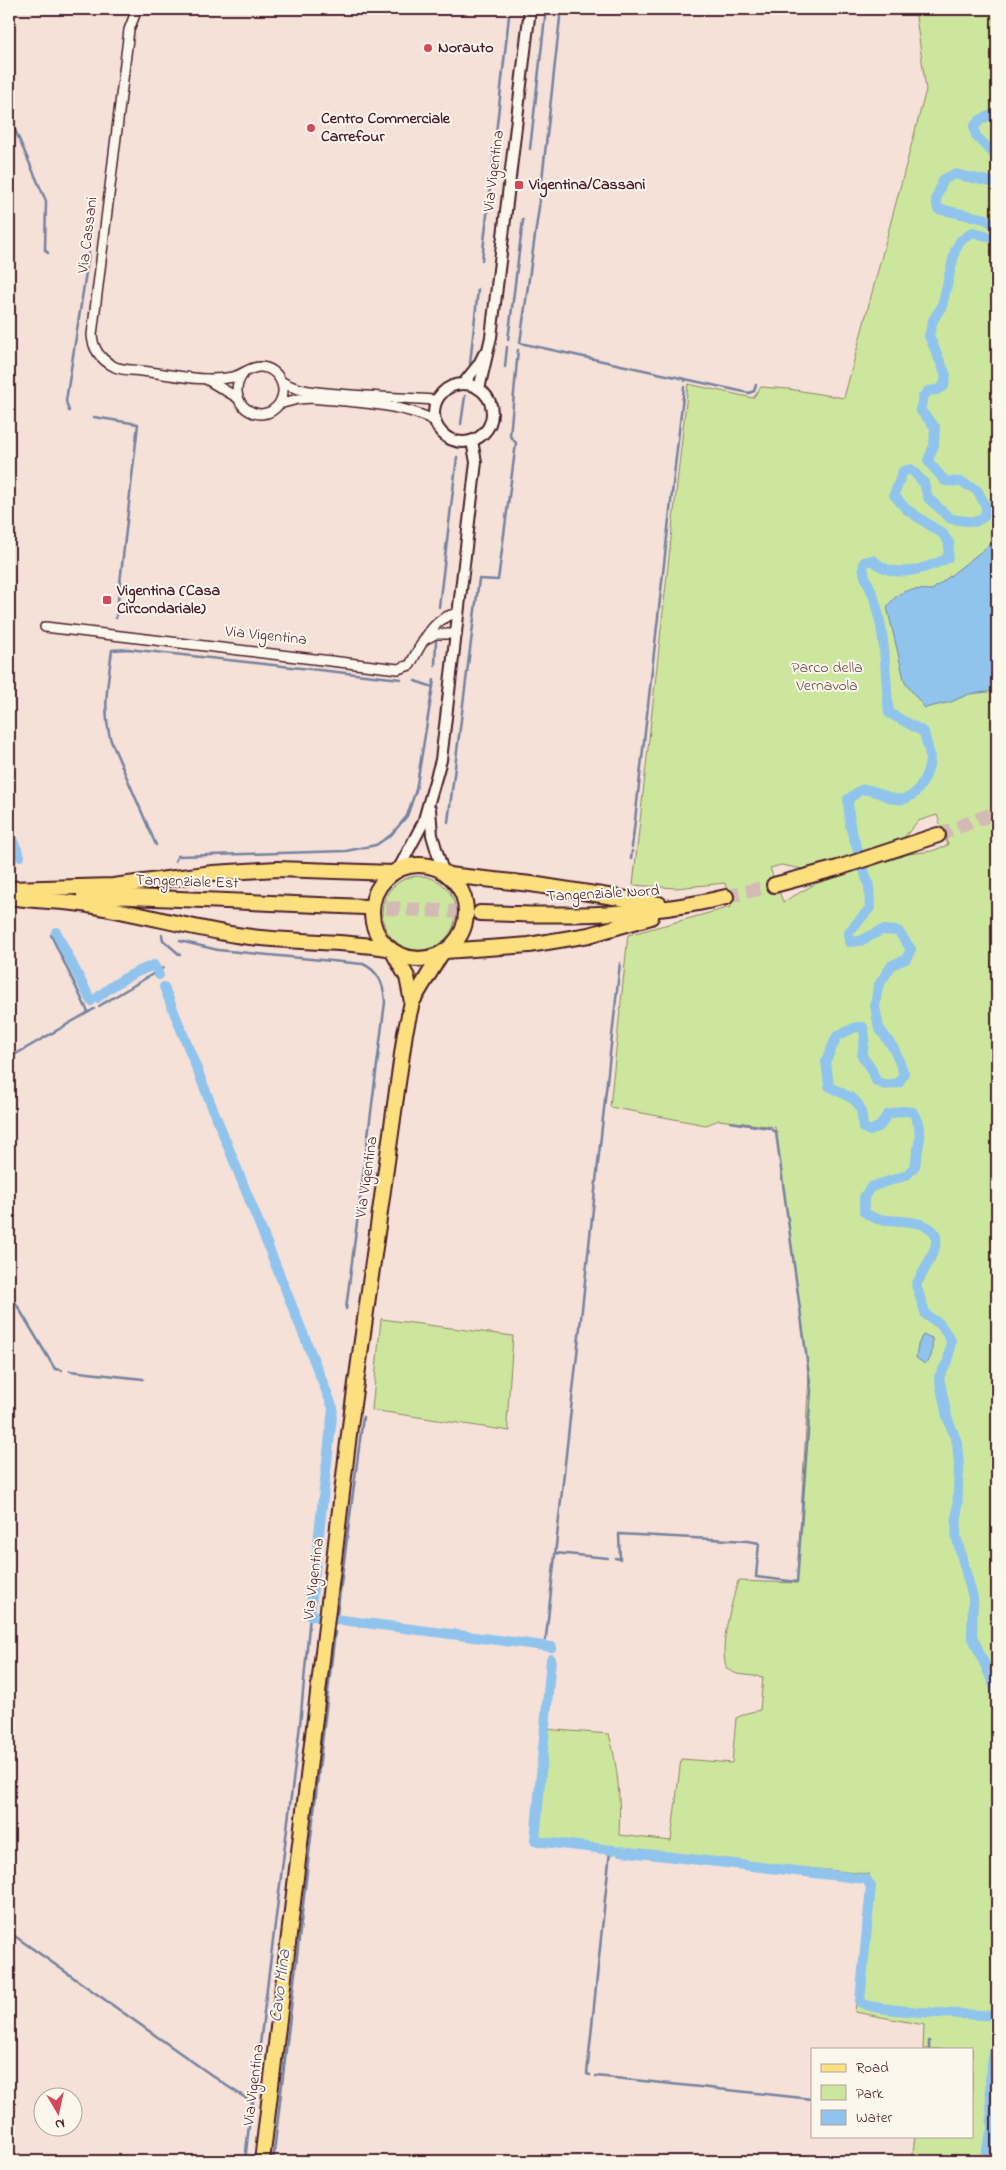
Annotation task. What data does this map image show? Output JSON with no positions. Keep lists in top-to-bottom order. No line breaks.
{"streets":{"main road":["Via Vigentina","Tangenziale Est","Tangenziale Nord"],"street":["Via Cassani"]},"crossings":[["Via Vigentina","Via Cassani"]],"water":["Cavo Mina"],"parks":["Parco della Vernavola"],"places":{"other":["Norauto","Centro Commerciale Carrefour"],"transit":["Vigentina/Cassani","Vigentina (Casa Circondariale)"]},"legend":["Road","Park","Water"],"north":"bottom"}
